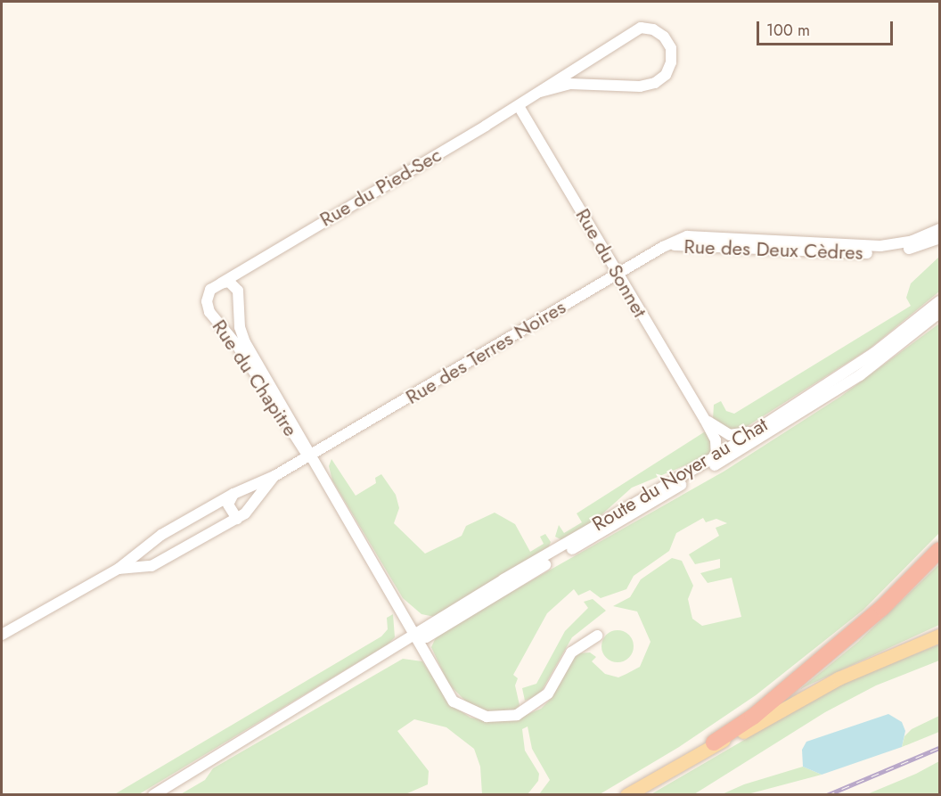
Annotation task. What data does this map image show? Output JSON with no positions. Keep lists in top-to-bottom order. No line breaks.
{"streets":{"street":["Rue du Pied-Sec","Rue des Deux Cèdres","Rue du Sonnet","Rue des Terres Noires","Rue du Chapitre","Route du Noyer au Chat"]},"crossings":[["Rue du Pied-Sec","Rue du Sonnet"],["Rue du Pied-Sec","Rue du Chapitre"],["Rue des Deux Cèdres","Rue des Terres Noires"],["Rue du Sonnet","Rue des Terres Noires"],["Rue du Sonnet","Route du Noyer au Chat"],["Rue des Terres Noires","Rue du Chapitre"],["Rue du Chapitre","Route du Noyer au Chat"]],"scale_bar":"100 m"}
